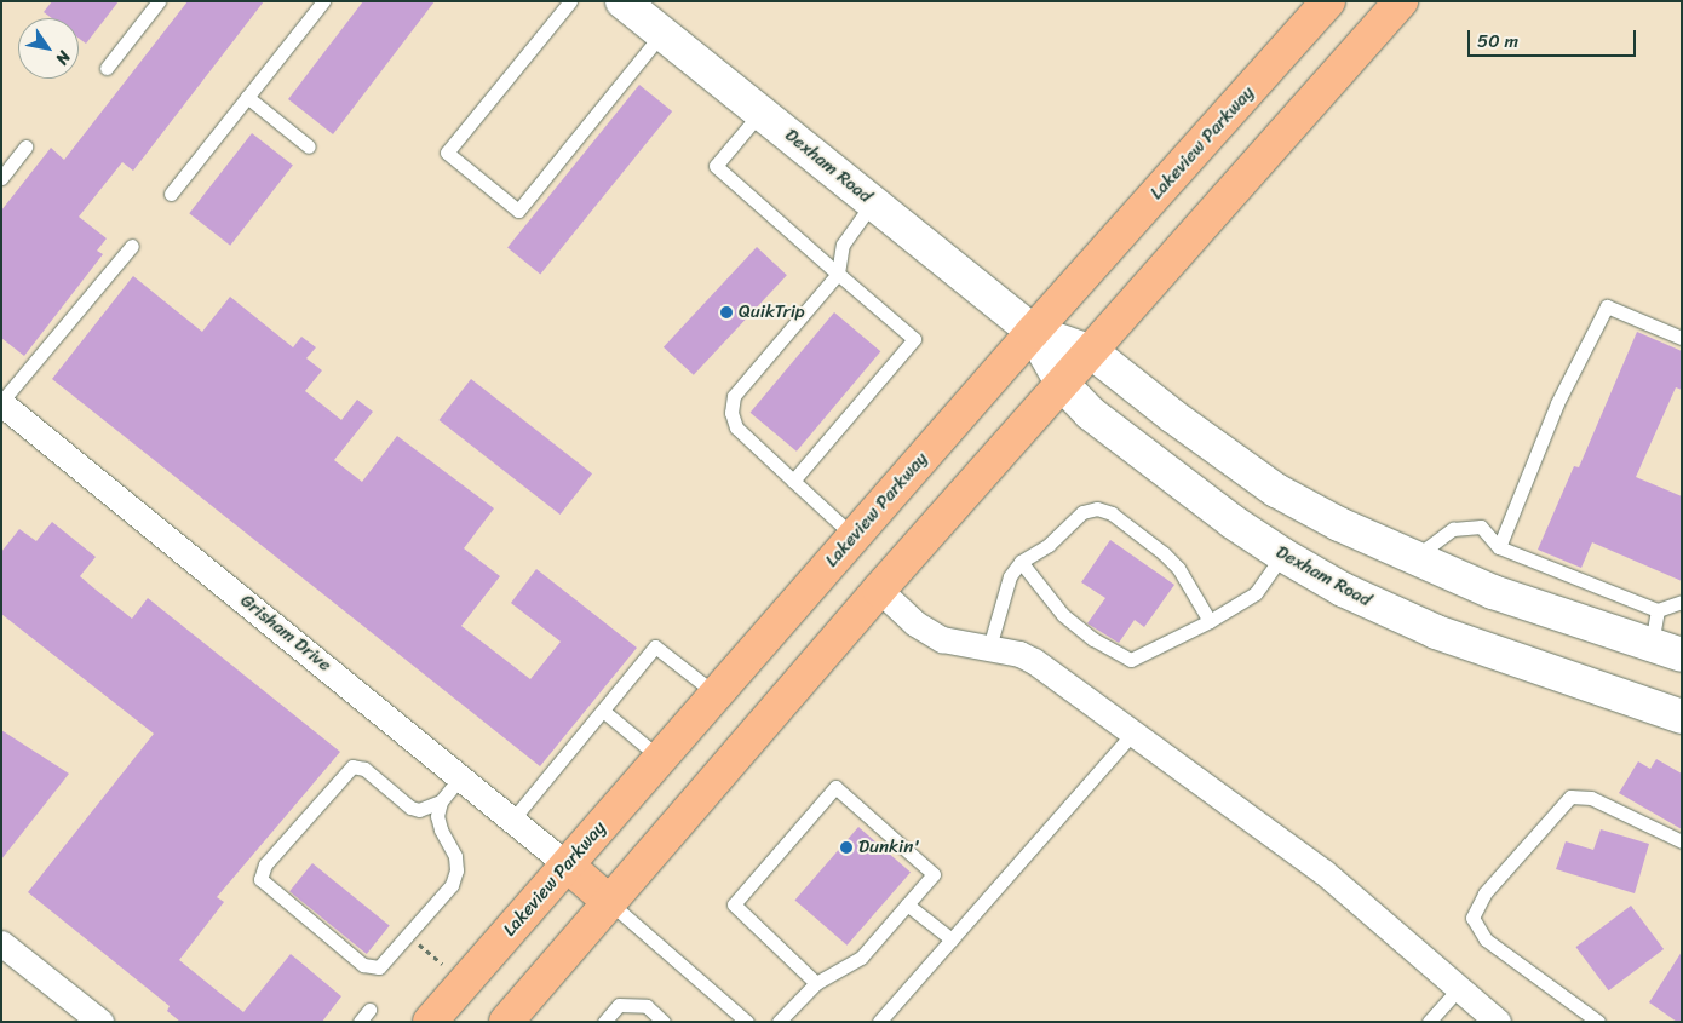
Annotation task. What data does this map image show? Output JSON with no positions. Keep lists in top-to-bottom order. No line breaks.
{"streets":{"main road":["Lakeview Parkway"],"street":["Dexham Road","Grisham Drive"]},"crossings":[["Lakeview Parkway","Dexham Road"],["Lakeview Parkway","Grisham Drive"]],"places":["QuikTrip","Dunkin'"],"scale_bar":"50 m","north":"bottom right"}
